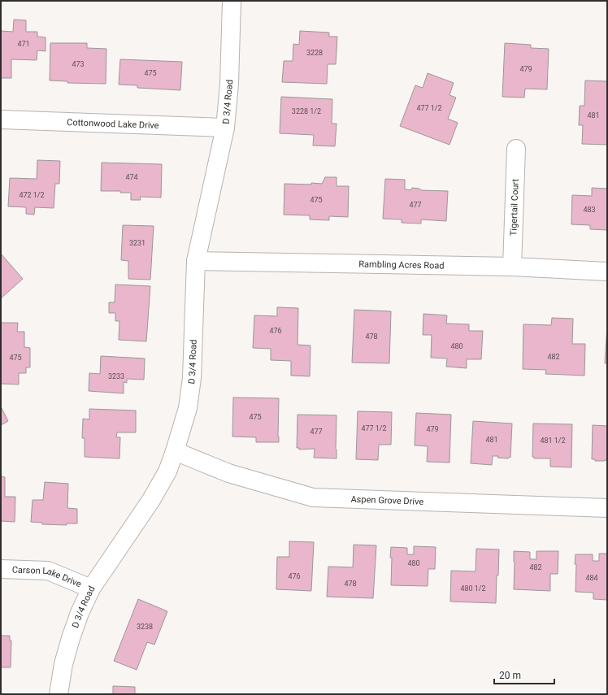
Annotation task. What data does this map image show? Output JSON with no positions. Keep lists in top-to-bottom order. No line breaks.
{"streets":{"street":["D 3/4 Road","Cottonwood Lake Drive","Tigertail Court","Rambling Acres Road","Aspen Grove Drive","Carson Lake Drive"]},"crossings":[["D 3/4 Road","Cottonwood Lake Drive"],["D 3/4 Road","Rambling Acres Road"],["D 3/4 Road","Aspen Grove Drive"],["D 3/4 Road","Carson Lake Drive"],["Tigertail Court","Rambling Acres Road"]],"house_numbers":["471","3228","473","479","475","477 1/2","3228 1/2","481","474","472 1/2","475","477","483","3231","476","478","480","482","475","3233","475","477 1/2","479","477","481","481 1/2","480","482","476","484","478","480 1/2","3238"],"scale_bar":"20 m"}
